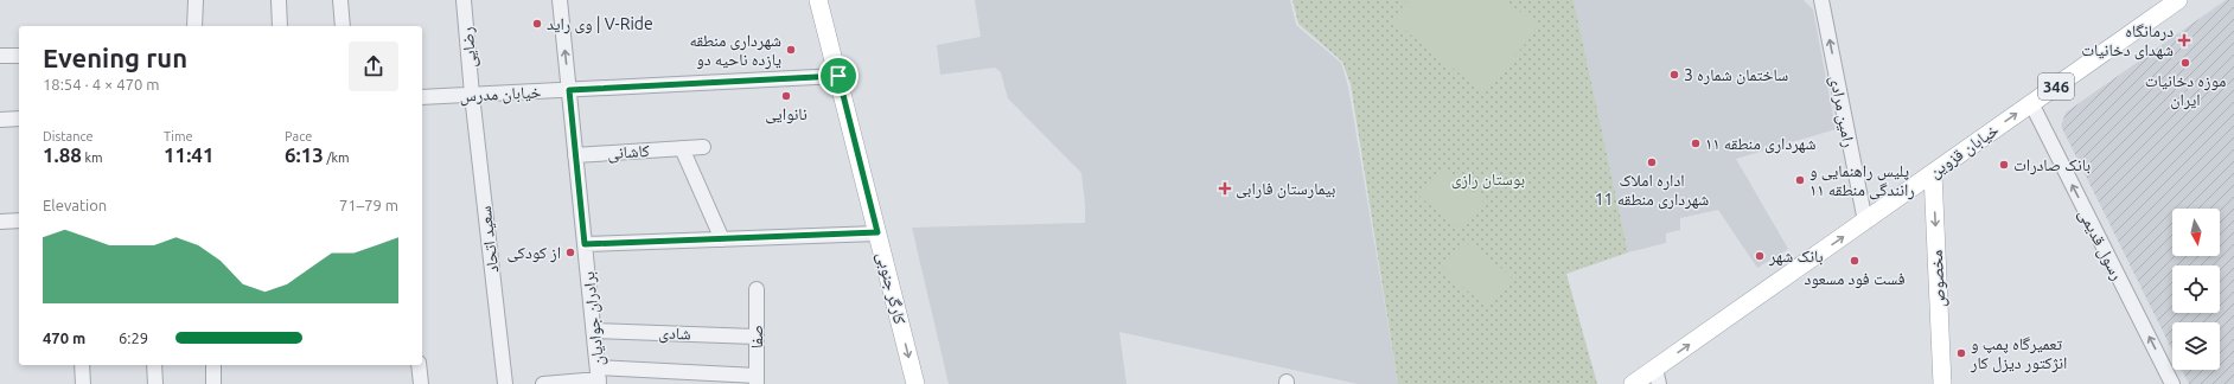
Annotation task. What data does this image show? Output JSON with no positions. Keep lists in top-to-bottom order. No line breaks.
{"streets":{"main road":["346","خیابان قزوین","مخصوص","کارگر جنوبی"],"street":["رضایی","خیابان مدرس","رامین مرادی","کاشانی","سعید اتحاد","رسول قدیمی","برادران جوادیان","شادی","صفا"]},"crossings":[["رضایی","خیابان مدرس"],["رضایی","سعید اتحاد"],["خیابان مدرس","سعید اتحاد"],["خیابان مدرس","کارگر جنوبی"],["خیابان مدرس","برادران جوادیان"],["رامین مرادی","خیابان قزوین"],["خیابان قزوین","رسول قدیمی"],["خیابان قزوین","مخصوص"],["کاشانی","برادران جوادیان"],["برادران جوادیان","شادی"],["شادی","صفا"]],"one_way":["رامین مرادی","خیابان قزوین","رسول قدیمی","مخصوص","کارگر جنوبی"],"parks":["بوستان رازی"],"places":{"other":["وی راید | V-Ride","شهرداری منطقه یازده ناحیه دو","موزه دخانیات ایران","ساختمان شماره 3","نانوایی","شهرداری منطقه ۱۱","اداره املاک شهرداری منطقه 11","بانک صادرات","پلیس راهنمایی و رانندگی منطقه ۱۱","از کودکی","بانک شهر","فست فود مسعود","تعمیرگاه پمپ و انژکتور دیزل کار"],"health":["درمانگاه شهدای دخانیات","بیمارستان فارابی"]},"north":"bottom","page":{"heading":["Evening run","18:54 · 4 × 470 m"],"stats":[["Distance","1.88 km"],["Time","11:41"],["Pace","6:13 /km"]],"chart":["Elevation","71–79 m"],"list":[{"name":"470 m","note":"6:29"}]}}
